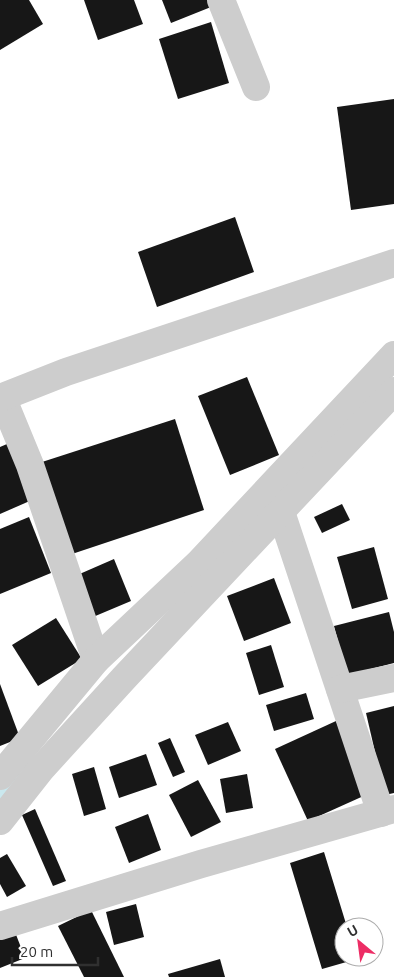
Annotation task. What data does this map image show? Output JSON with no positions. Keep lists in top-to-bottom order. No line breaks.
{"scale_bar":"20 m","north":"top left"}
